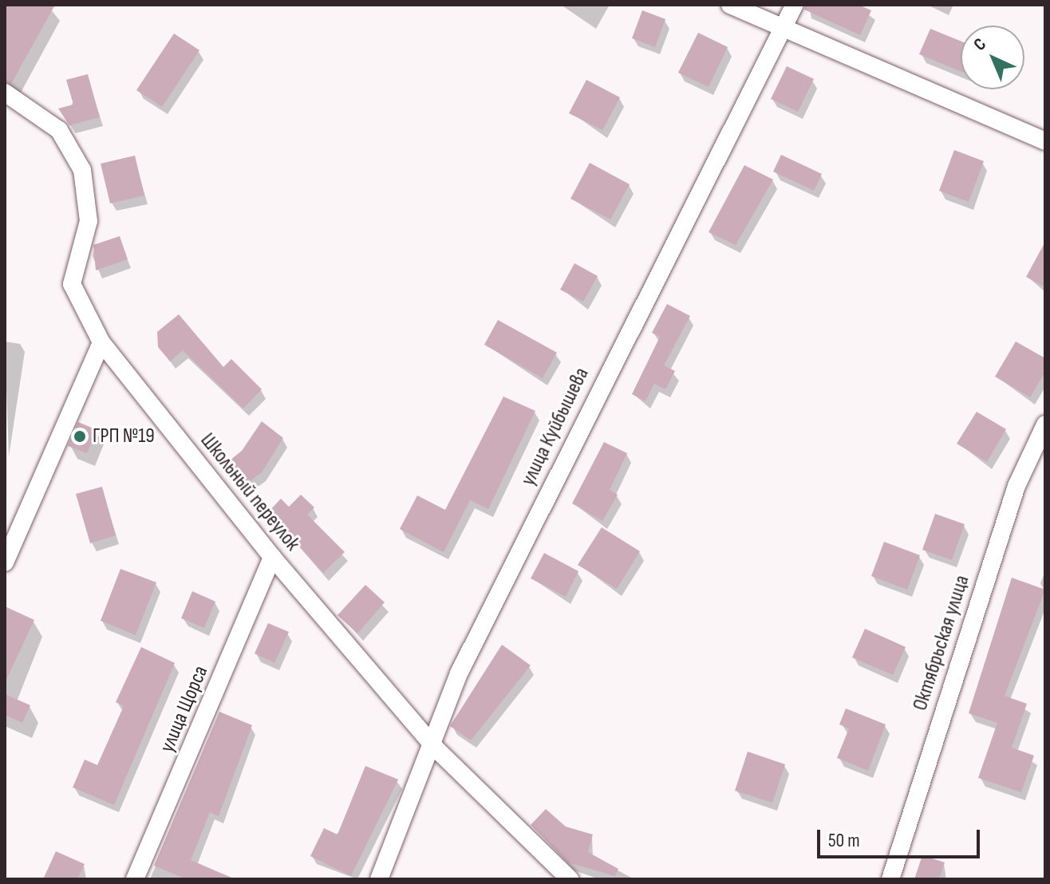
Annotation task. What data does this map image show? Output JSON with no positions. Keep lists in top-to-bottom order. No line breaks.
{"streets":{"street":["улица Куйбышева","Школьный переулок","Октябрьская улица","улица Щорса"]},"crossings":[["улица Куйбышева","Школьный переулок"],["Школьный переулок","улица Щорса"]],"places":["ГРП №19"],"scale_bar":"50 m","north":"top left"}
